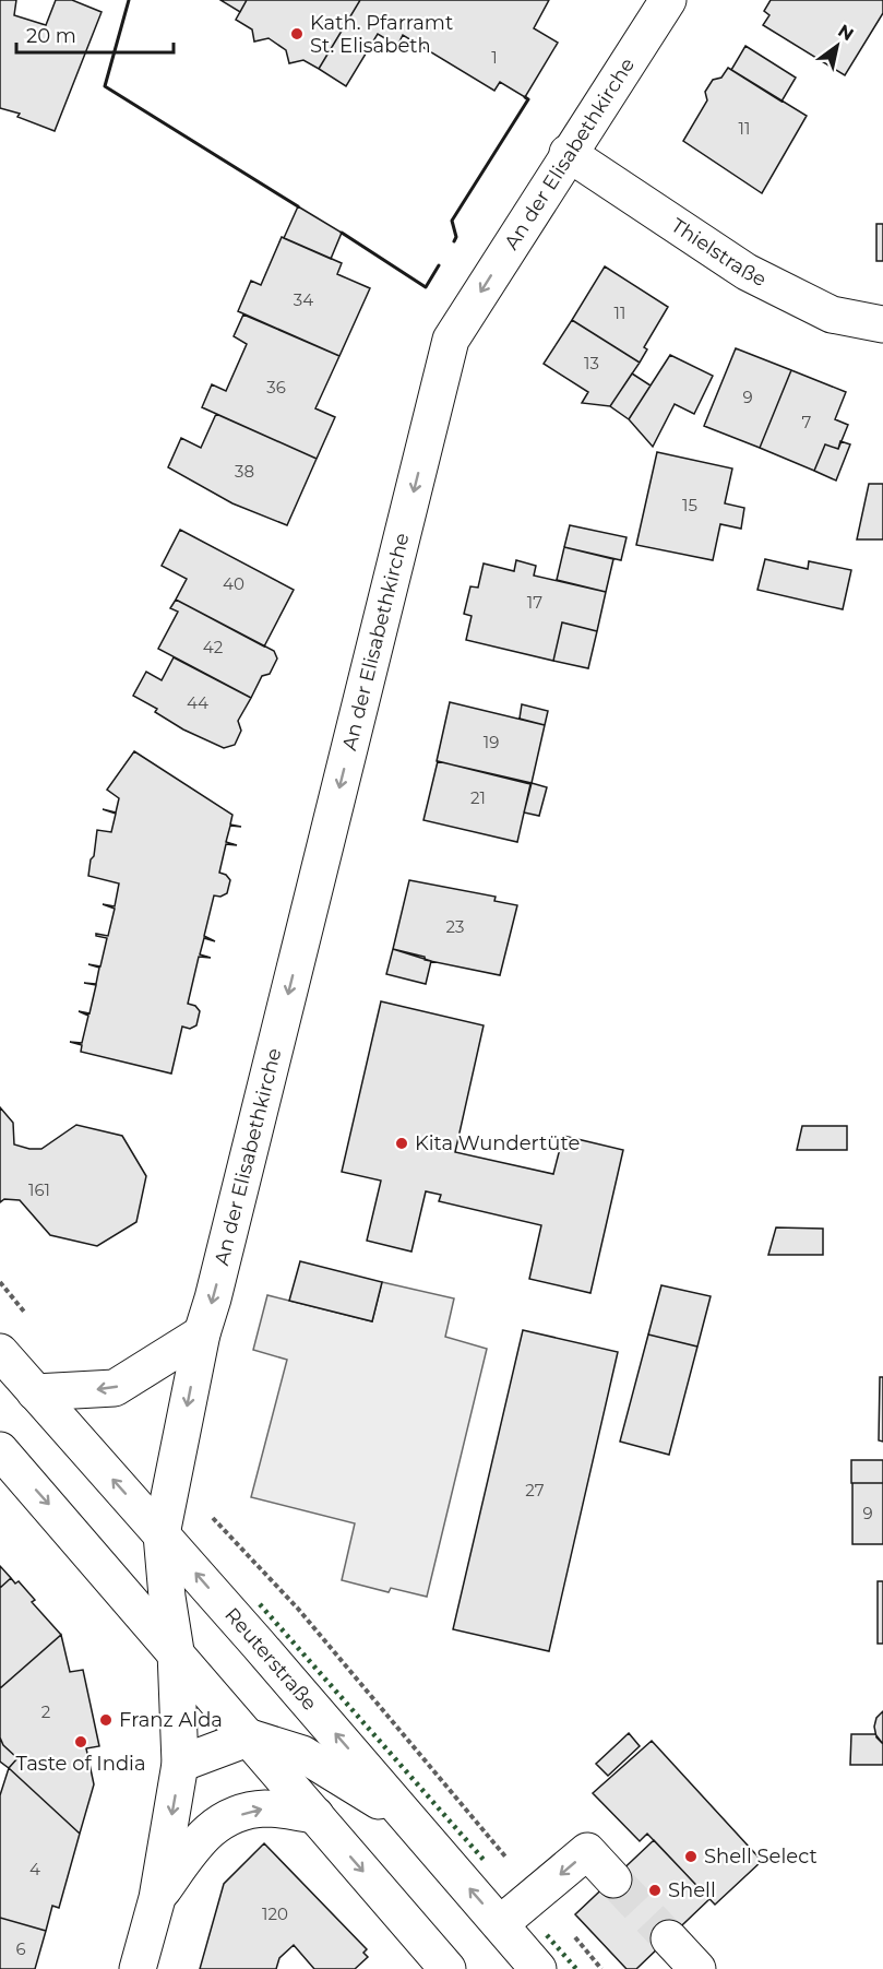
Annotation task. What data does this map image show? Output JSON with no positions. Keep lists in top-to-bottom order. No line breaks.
{"streets":{"street":["An der Elisabethkirche","Thielstraße","Reuterstraße"]},"crossings":[["An der Elisabethkirche","Thielstraße"],["An der Elisabethkirche","Reuterstraße"]],"one_way":["An der Elisabethkirche"],"places":["Kath. Pfarramt St. Elisabeth","Kita Wundertüte","Franz Alda","Taste of India","Shell Select","Shell"],"house_numbers":["1","11","34","11","13","36","9","7","38","15","40","17","42","44","19","21","23","161","27","9","2","4","120","6"],"scale_bar":"20 m","north":"top right"}
